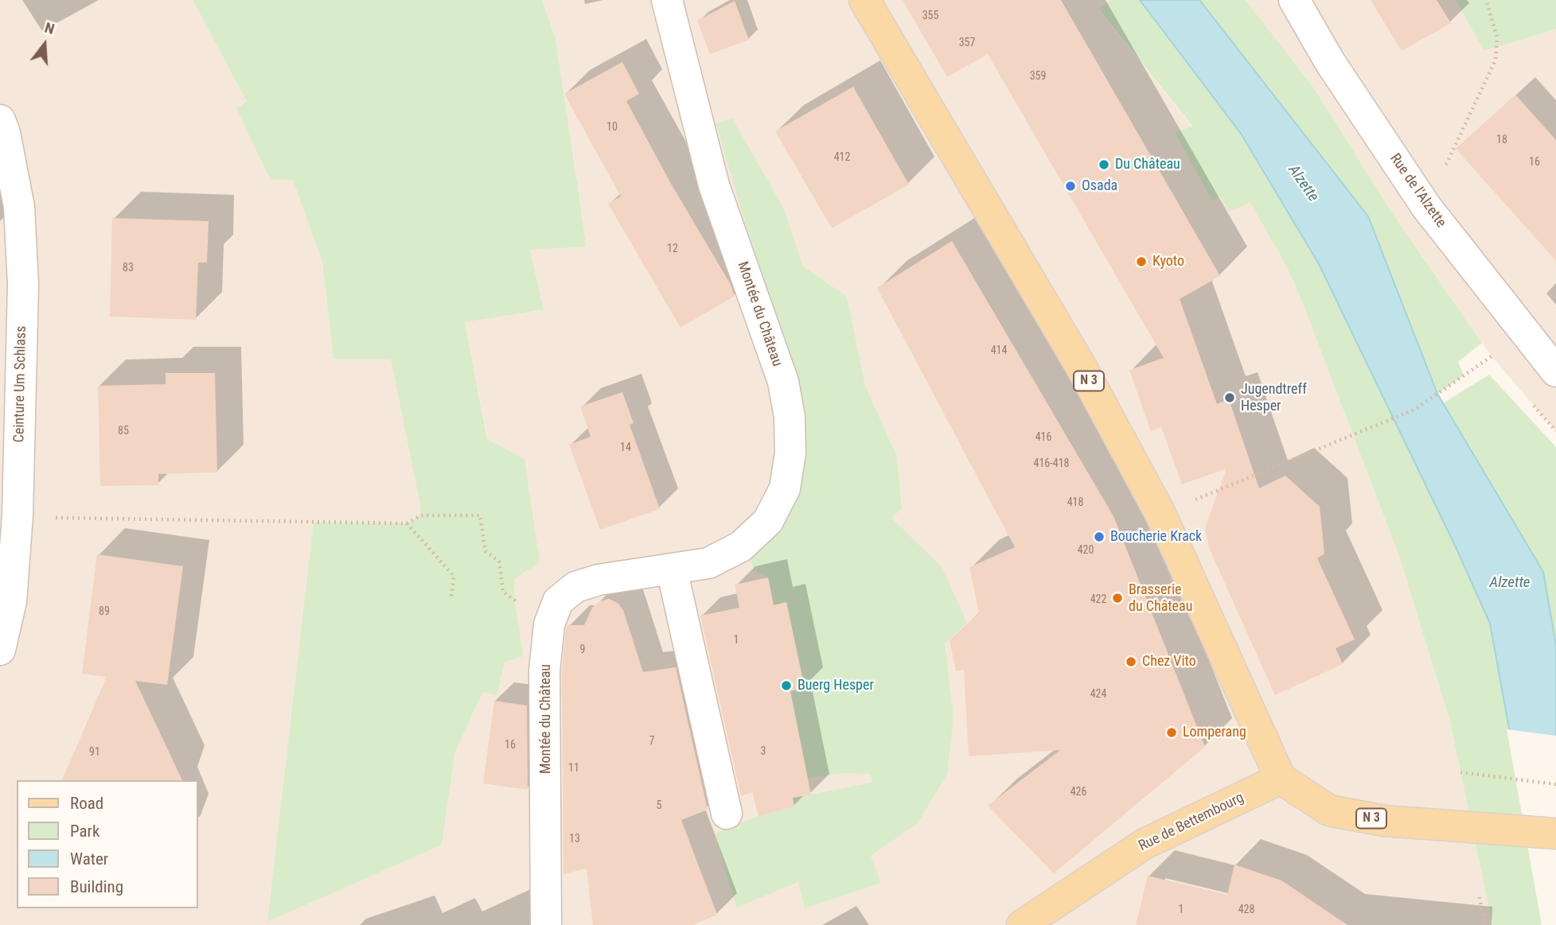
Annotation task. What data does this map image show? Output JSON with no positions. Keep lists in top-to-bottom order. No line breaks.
{"streets":{"main road":["N 3","Rue de Bettembourg"],"street":["Rue de l'Alzette","Montée du Château","Ceinture Um Schlass"]},"crossings":[["N 3","Rue de Bettembourg"]],"water":["Alzette"],"places":["Du Château","Osada","Kyoto","Jugendtreff Hesper","Boucherie Krack","Brasserie du Château","Chez Vito","Buerg Hesper","Lomperang"],"house_numbers":["355","357","359","10","18","412","16","12","83","414","85","416","14","416-418","418","420","422","89","1","9","424","7","16","3","91","11","426","5","13","1","428"],"legend":["Road","Park","Water","Building"],"north":"top"}
